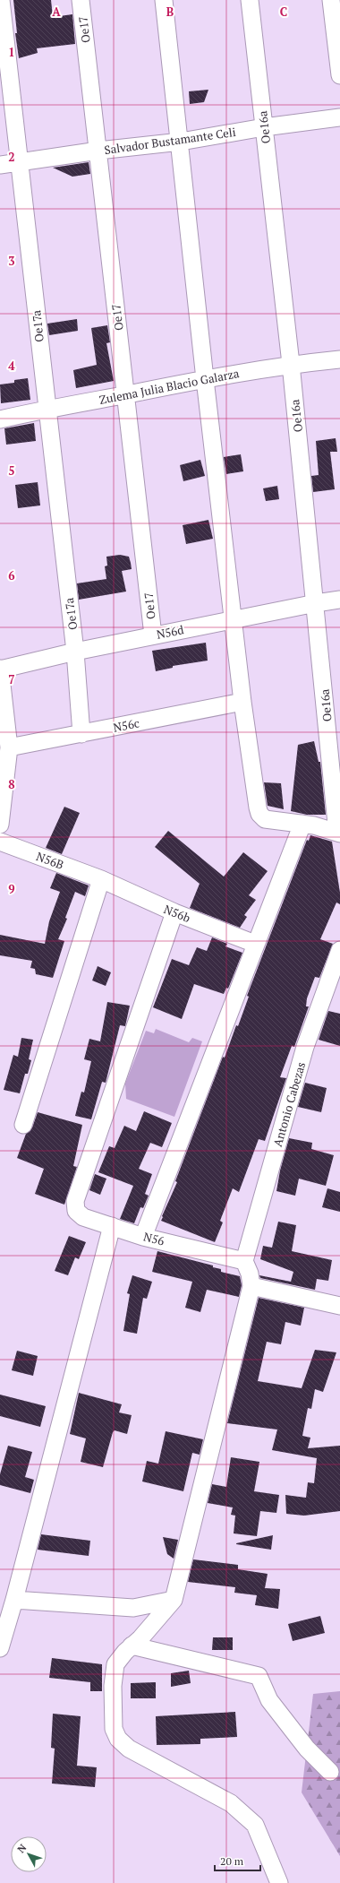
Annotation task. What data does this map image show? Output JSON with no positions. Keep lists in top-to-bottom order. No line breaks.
{"streets":{"street":["Oe17","Oe16a","Salvador Bustamante Celi","Oe17a","Zulema Julia Blacio Galarza","N56d","N56c","N56B","N56b","Antonio Cabezas","N56"]},"crossings":[["Oe17","Salvador Bustamante Celi"],["Oe17","Zulema Julia Blacio Galarza"],["Oe17","N56d"],["Oe16a","Salvador Bustamante Celi"],["Oe16a","Zulema Julia Blacio Galarza"],["Oe16a","N56d"],["Salvador Bustamante Celi","Oe17a"],["Oe17a","Zulema Julia Blacio Galarza"],["Oe17a","N56d"],["Oe17a","N56c"],["N56B","N56b"],["N56b","N56"],["Antonio Cabezas","N56"]],"scale_bar":"20 m","north":"top left","grid":{"columns":["A","B","C"],"rows":["1","2","3","4","5","6","7","8","9"]}}
